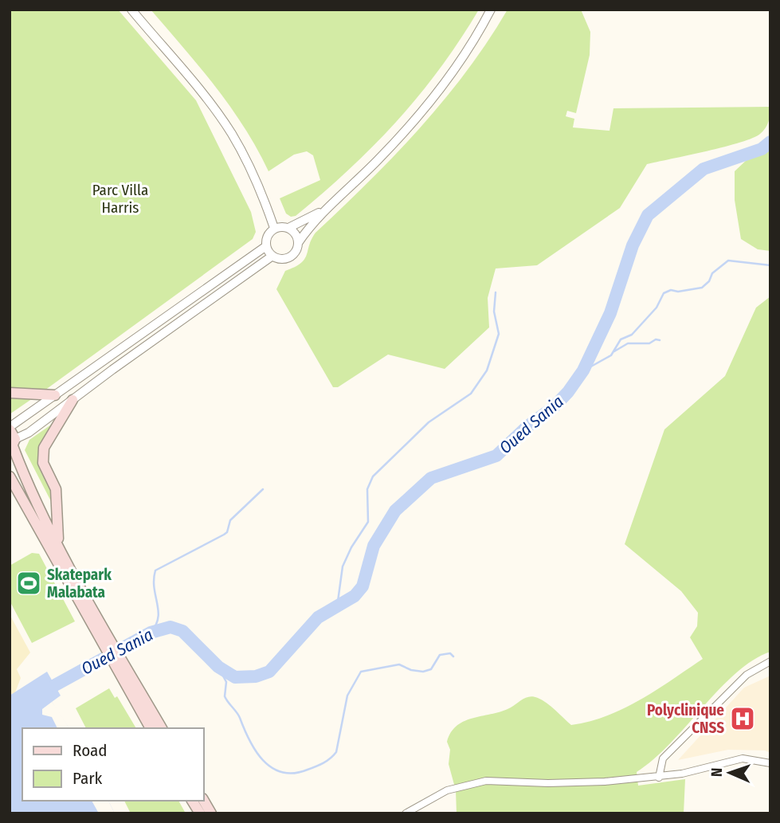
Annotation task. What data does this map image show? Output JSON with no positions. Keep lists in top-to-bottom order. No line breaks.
{"water":["Oued Sania"],"parks":["Parc Villa Harris"],"places":{"sports":["Skatepark Malabata"],"hospital":["Polyclinique CNSS"]},"legend":["Road","Park"],"north":"left"}
